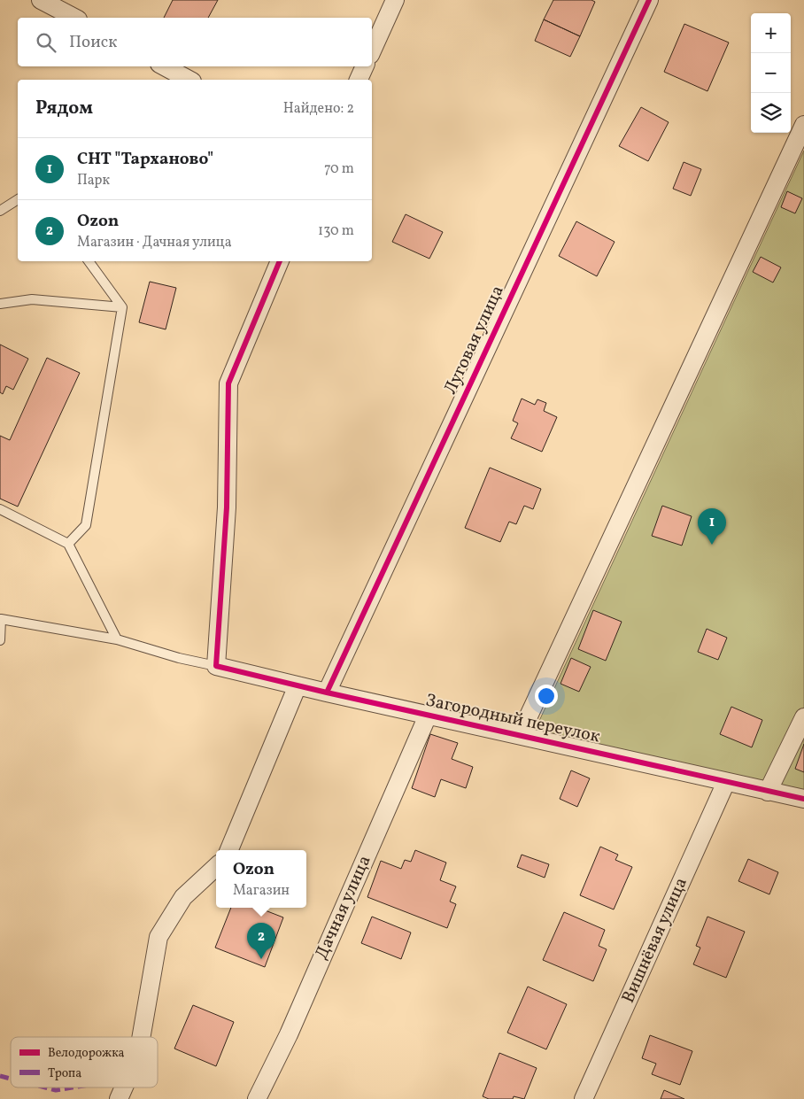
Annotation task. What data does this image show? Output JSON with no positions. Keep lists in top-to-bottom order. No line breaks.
{"streets":{"street":["Луговая улица","Загородный переулок","Дачная улица","Вишнёвая улица"]},"crossings":[["Луговая улица","Загородный переулок"],["Загородный переулок","Дачная улица"],["Загородный переулок","Вишнёвая улица"]],"legend":["Велодорожка","Тропа"],"page":{"map_buttons":["+","−"],"search":"Поиск","heading":["Рядом","Найдено: 2"],"list":[{"mark":"1","name":"СНТ \"Тарханово\"","note":"Парк","value":"70 m"},{"mark":"2","name":"Ozon","note":"Магазин · Дачная улица","value":"130 m"}],"pins":["1","2"],"popup":["Ozon","Магазин"]}}
